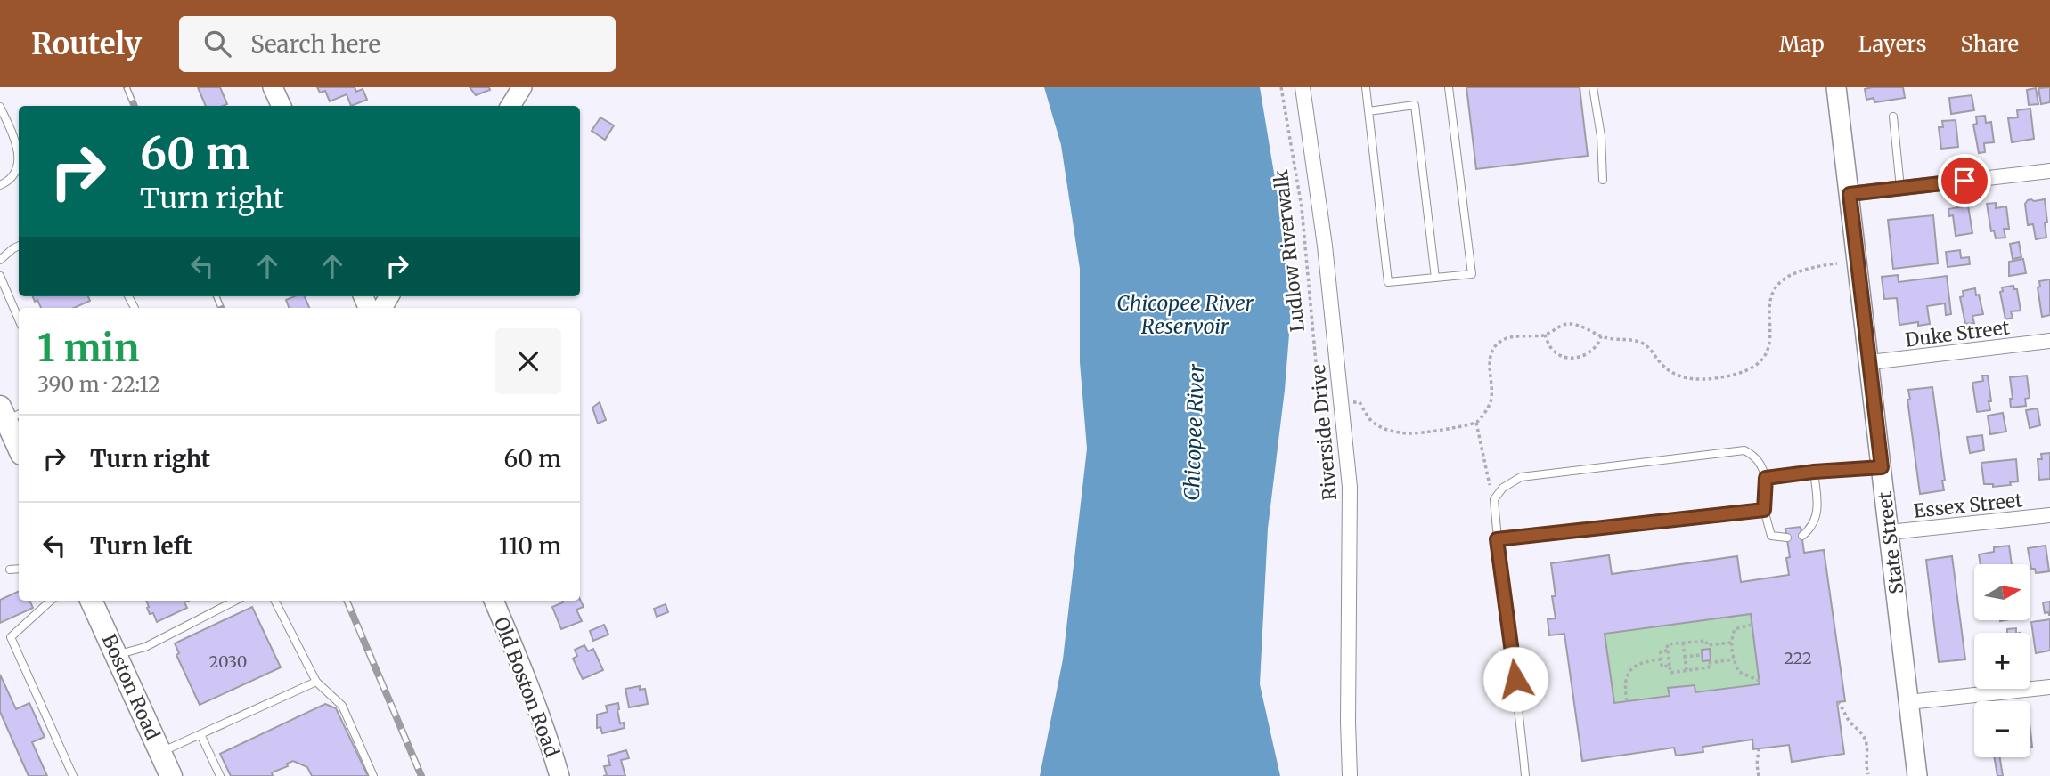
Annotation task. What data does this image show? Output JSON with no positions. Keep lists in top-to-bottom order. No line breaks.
{"streets":{"main road":["Boston Road"],"street":["Duke Street","Riverside Drive","Essex Street","State Street","Old Boston Road"],"path":["Ludlow Riverwalk"]},"crossings":[["Duke Street","State Street"],["Essex Street","State Street"]],"water":["Chicopee River Reservoir","Chicopee River"],"house_numbers":["222","2030"],"north":"right","page":{"header":"Routely","search":"Search here","nav":["Map","Layers","Share"],"turn":["60 m","Turn right"],"heading":["1 min","390 m · 22:12"],"list":[{"name":"Turn right","value":"60 m"},{"name":"Turn left","value":"110 m"}],"map_buttons":["+","−"]}}
